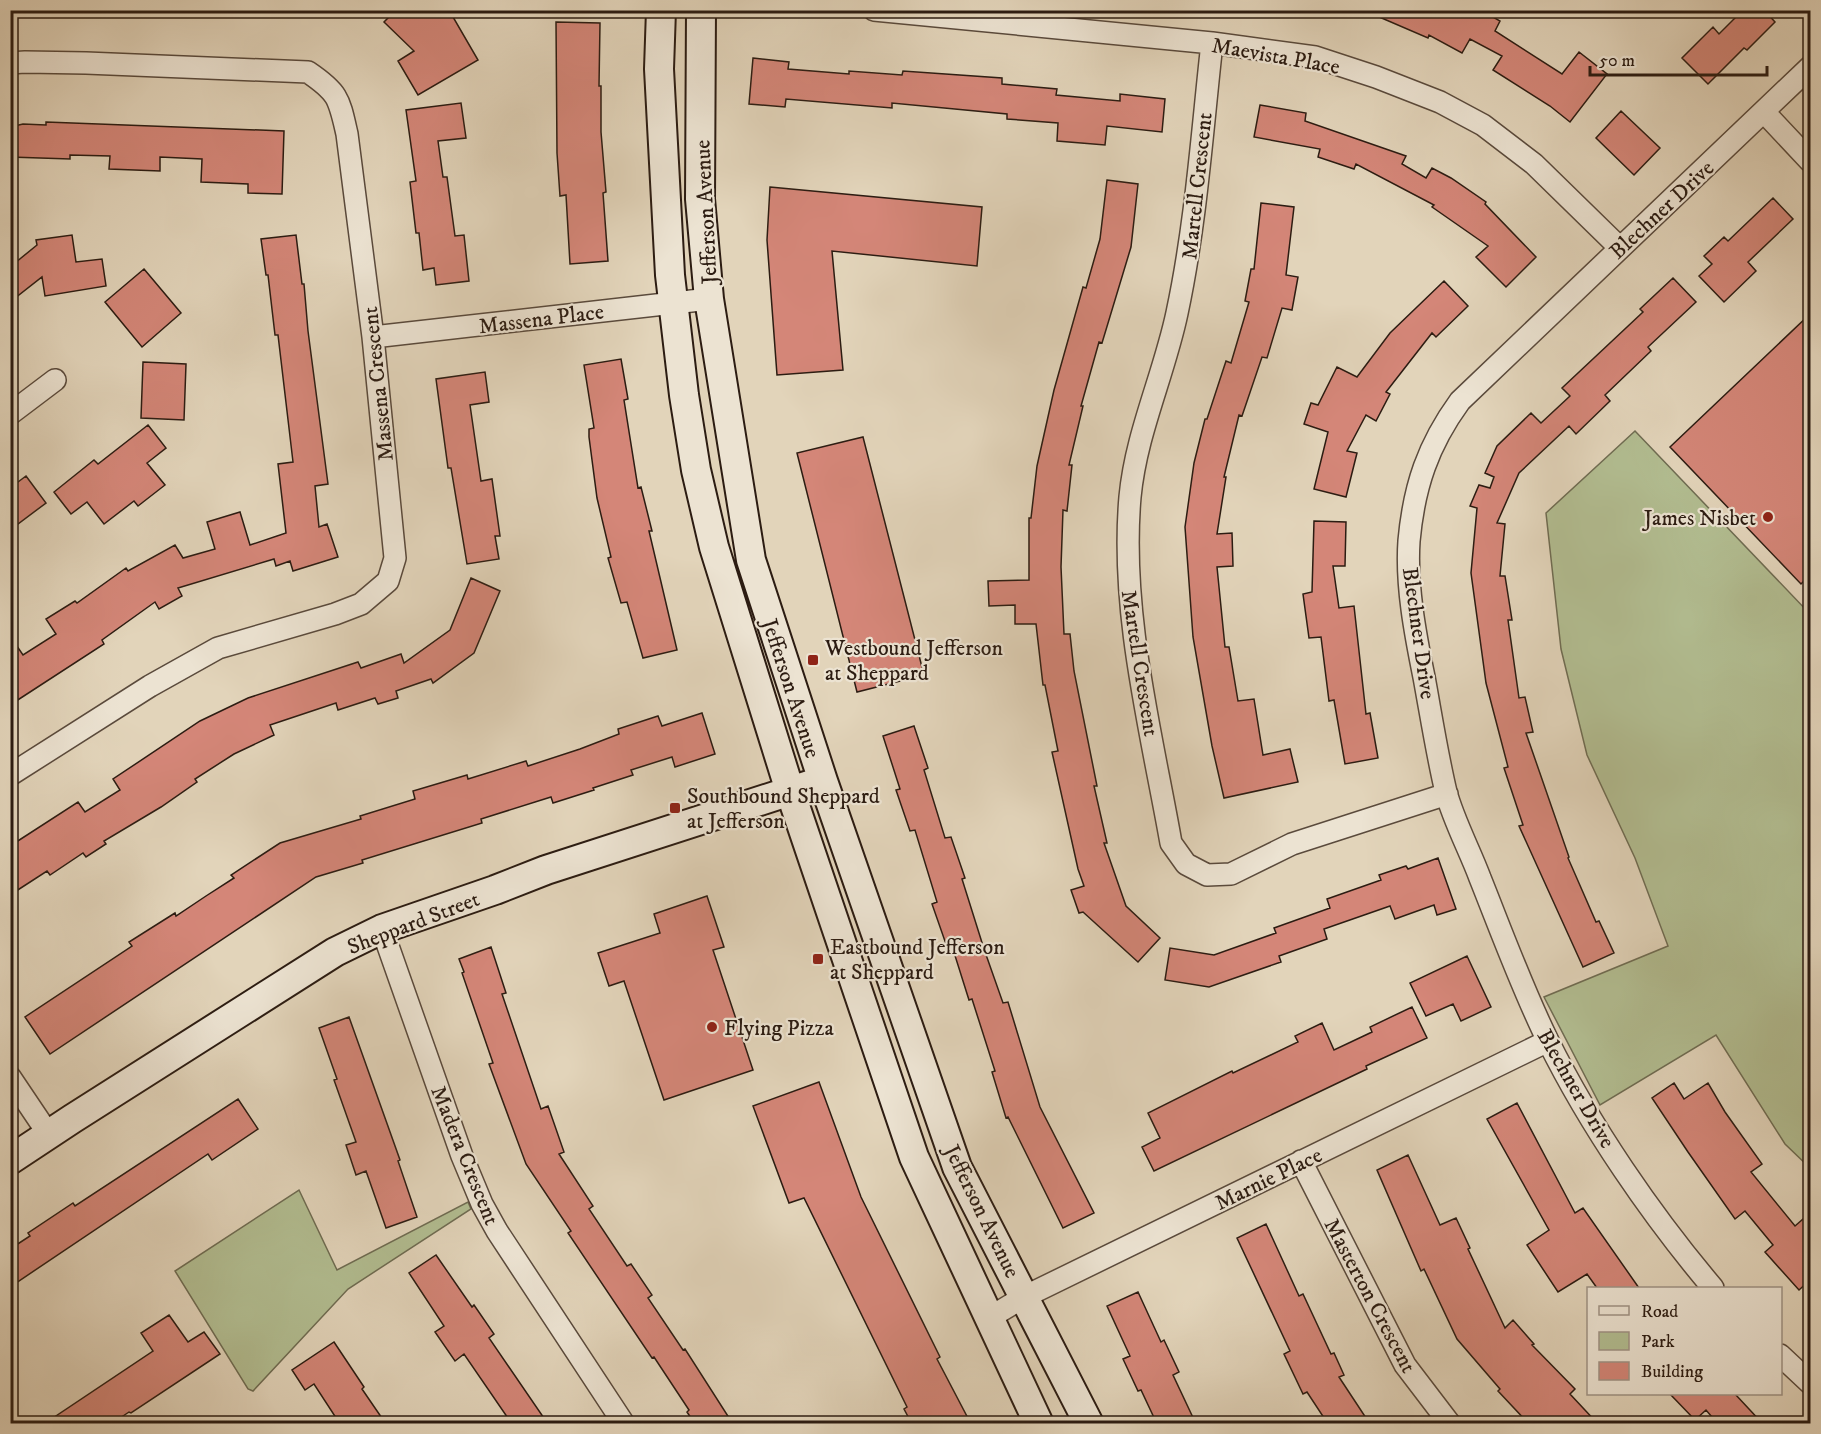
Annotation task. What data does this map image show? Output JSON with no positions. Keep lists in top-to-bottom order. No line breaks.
{"streets":{"street":["Maevista Place","Martell Crescent","Blechner Drive","Jefferson Avenue","Massena Place","Massena Crescent","Sheppard Street","Madera Crescent","Marnie Place","Masterton Crescent"]},"crossings":[["Maevista Place","Martell Crescent"],["Maevista Place","Blechner Drive"],["Martell Crescent","Blechner Drive"],["Blechner Drive","Marnie Place"],["Jefferson Avenue","Massena Place"],["Jefferson Avenue","Sheppard Street"],["Jefferson Avenue","Marnie Place"],["Massena Place","Massena Crescent"],["Sheppard Street","Madera Crescent"],["Marnie Place","Masterton Crescent"]],"places":{"other":["James Nisbet","Flying Pizza"],"transit":["Westbound Jefferson at Sheppard","Southbound Sheppard at Jefferson","Eastbound Jefferson at Sheppard"]},"legend":["Road","Park","Building"],"scale_bar":"50 m"}
